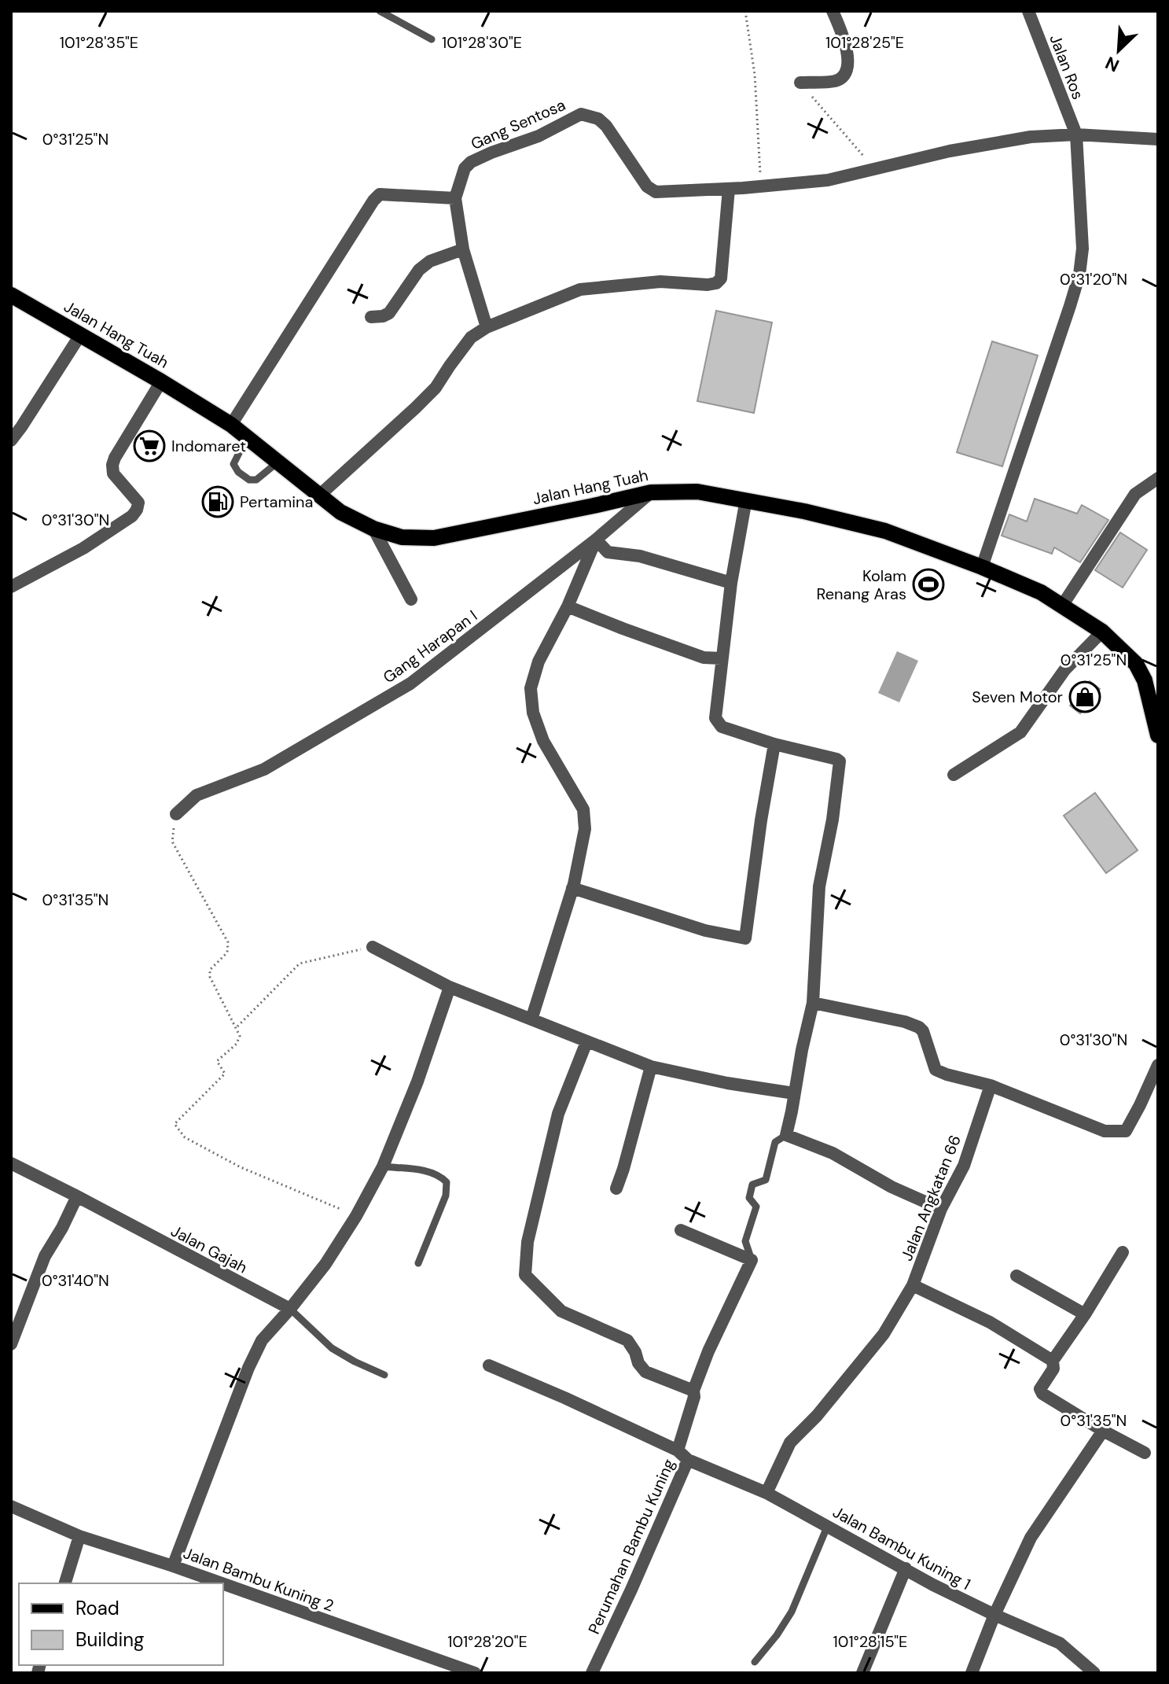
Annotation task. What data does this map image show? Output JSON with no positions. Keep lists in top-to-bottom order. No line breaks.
{"streets":{"main road":["Jalan Hang Tuah"],"street":["Jalan Ros","Gang Sentosa","Gang Harapan I","Jalan Angkatan 66","Jalan Gajah","Perumahan Bambu Kuning","Jalan Bambu Kuning 1","Jalan Bambu Kuning 2"]},"crossings":[["Jalan Ros","Gang Sentosa"],["Jalan Ros","Jalan Hang Tuah"],["Jalan Hang Tuah","Gang Harapan I"],["Jalan Angkatan 66","Jalan Bambu Kuning 1"],["Perumahan Bambu Kuning","Jalan Bambu Kuning 1"]],"places":{"supermarket":["Indomaret"],"fuel station":["Pertamina"],"sports":["Kolam Renang Aras"],"shop":["Seven Motor"]},"legend":["Road","Building"],"north":"bottom left","coordinates":["101°28'30\"E","101°28'25\"E","101°28'35\"E","0°31'25\"N","0°31'20\"N","0°31'30\"N","0°31'35\"N","0°31'40\"N","101°28'20\"E","101°28'15\"E"]}
